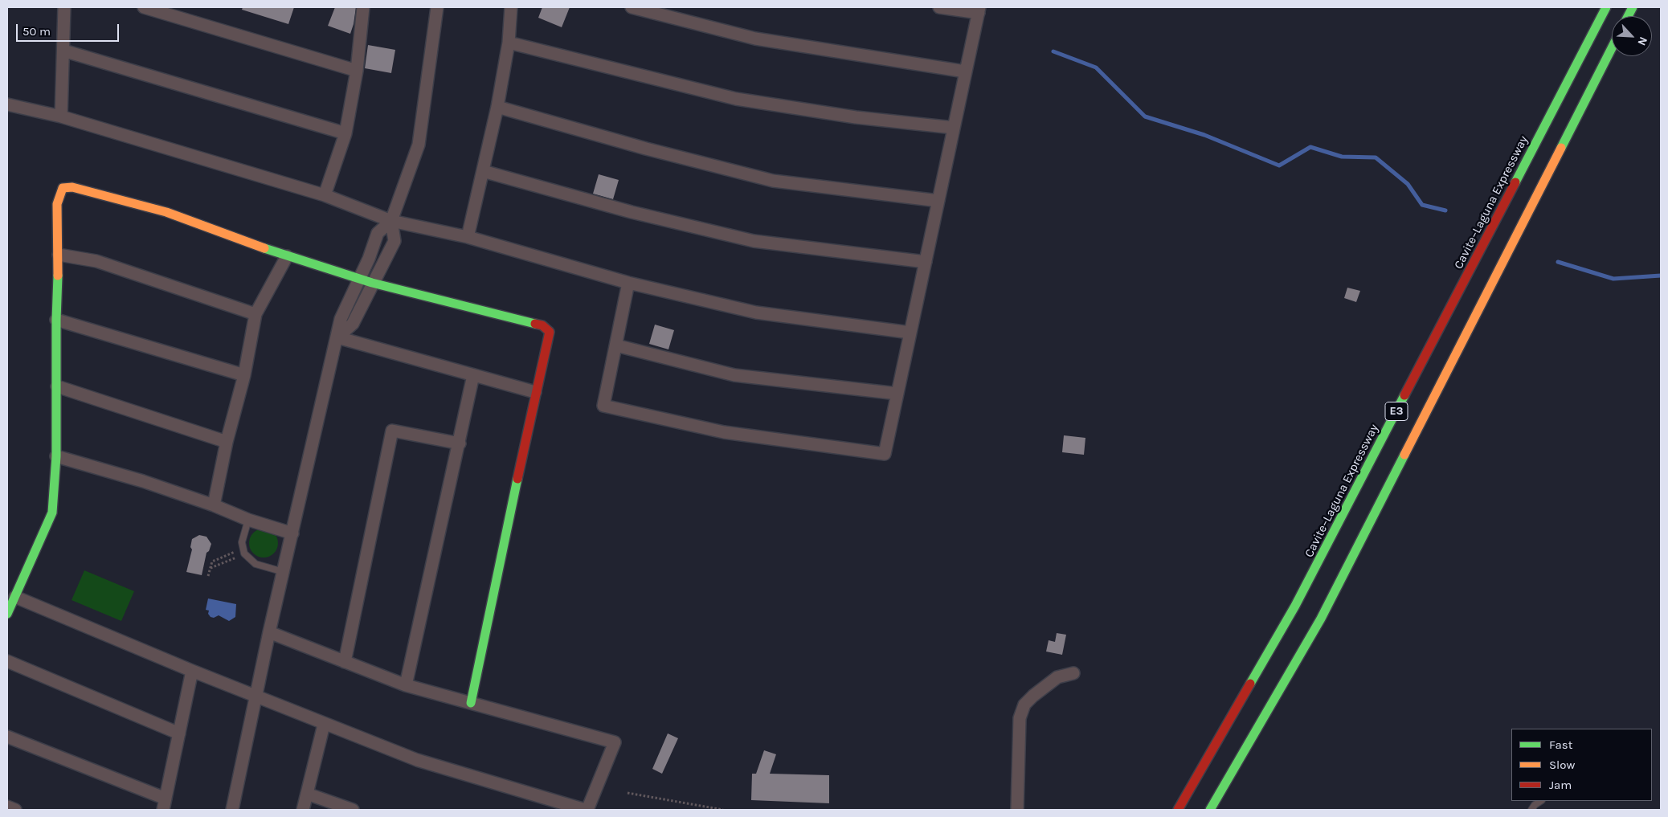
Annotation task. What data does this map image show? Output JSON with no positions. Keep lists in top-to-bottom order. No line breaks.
{"streets":{"main road":["Cavite–Laguna Expressway","E3"]},"legend":["Fast","Slow","Jam"],"scale_bar":"50 m","north":"bottom right"}
